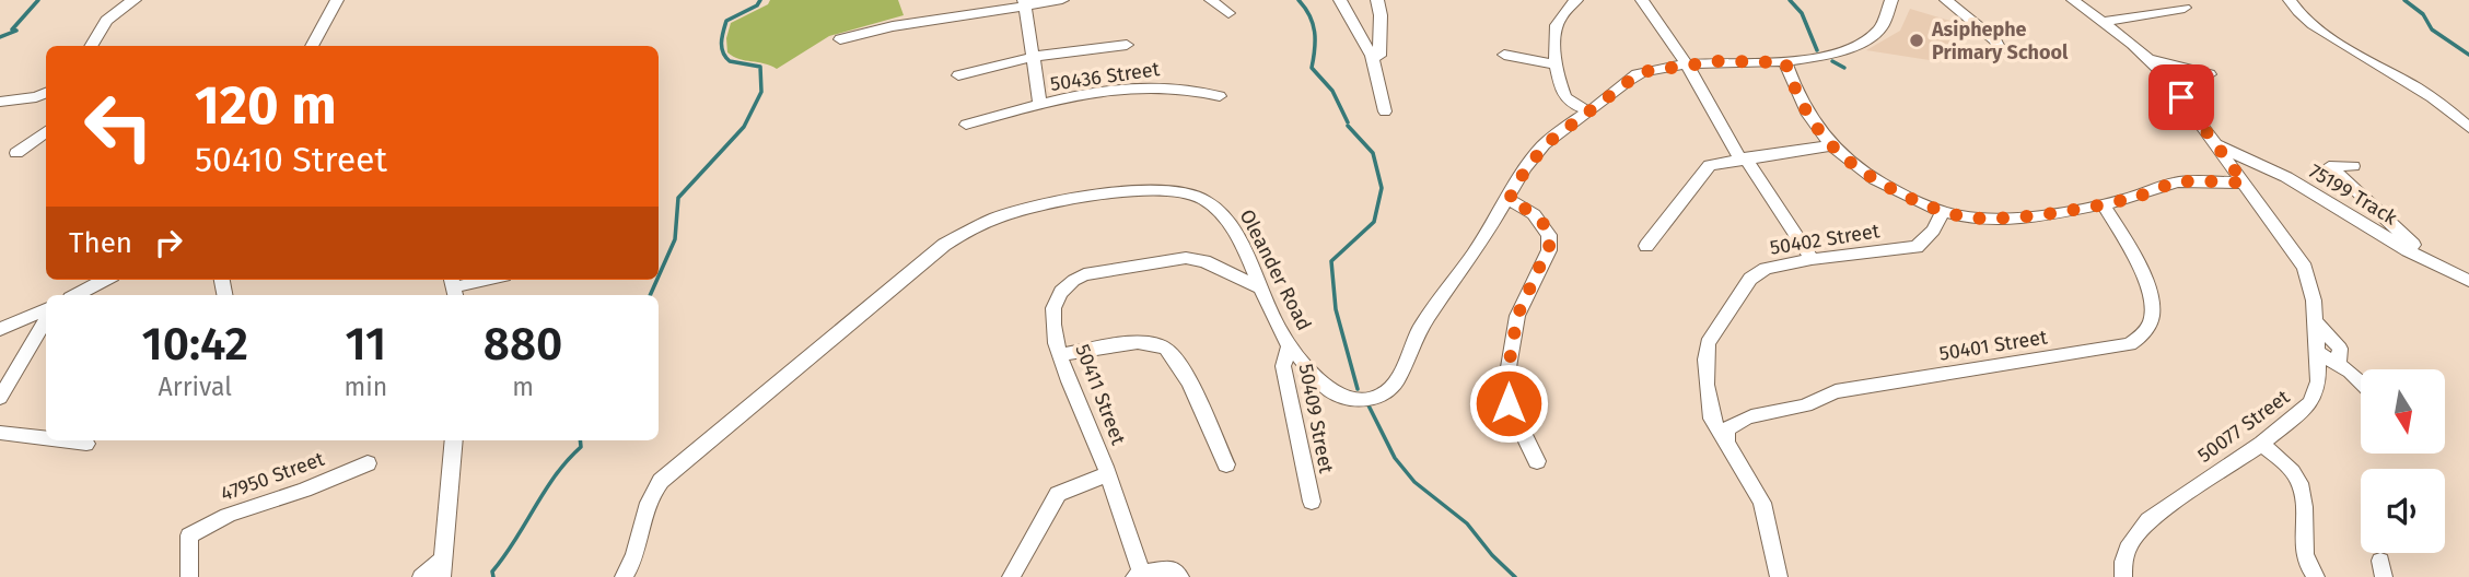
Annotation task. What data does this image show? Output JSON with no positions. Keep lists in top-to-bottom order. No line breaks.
{"streets":{"street":["50436 Street","75199 Track","50402 Street","Oleander Road","50401 Street","50411 Street","50409 Street","50077 Street","47950 Street"]},"crossings":[["75199 Track","50077 Street"],["50402 Street","50401 Street"],["Oleander Road","50411 Street"],["Oleander Road","50409 Street"]],"places":["Asiphephe Primary School"],"north":"bottom","page":{"turn":["120 m","50410 Street"],"then":"Then","eta":["10:42","Arrival","11","min","880","m"]}}
